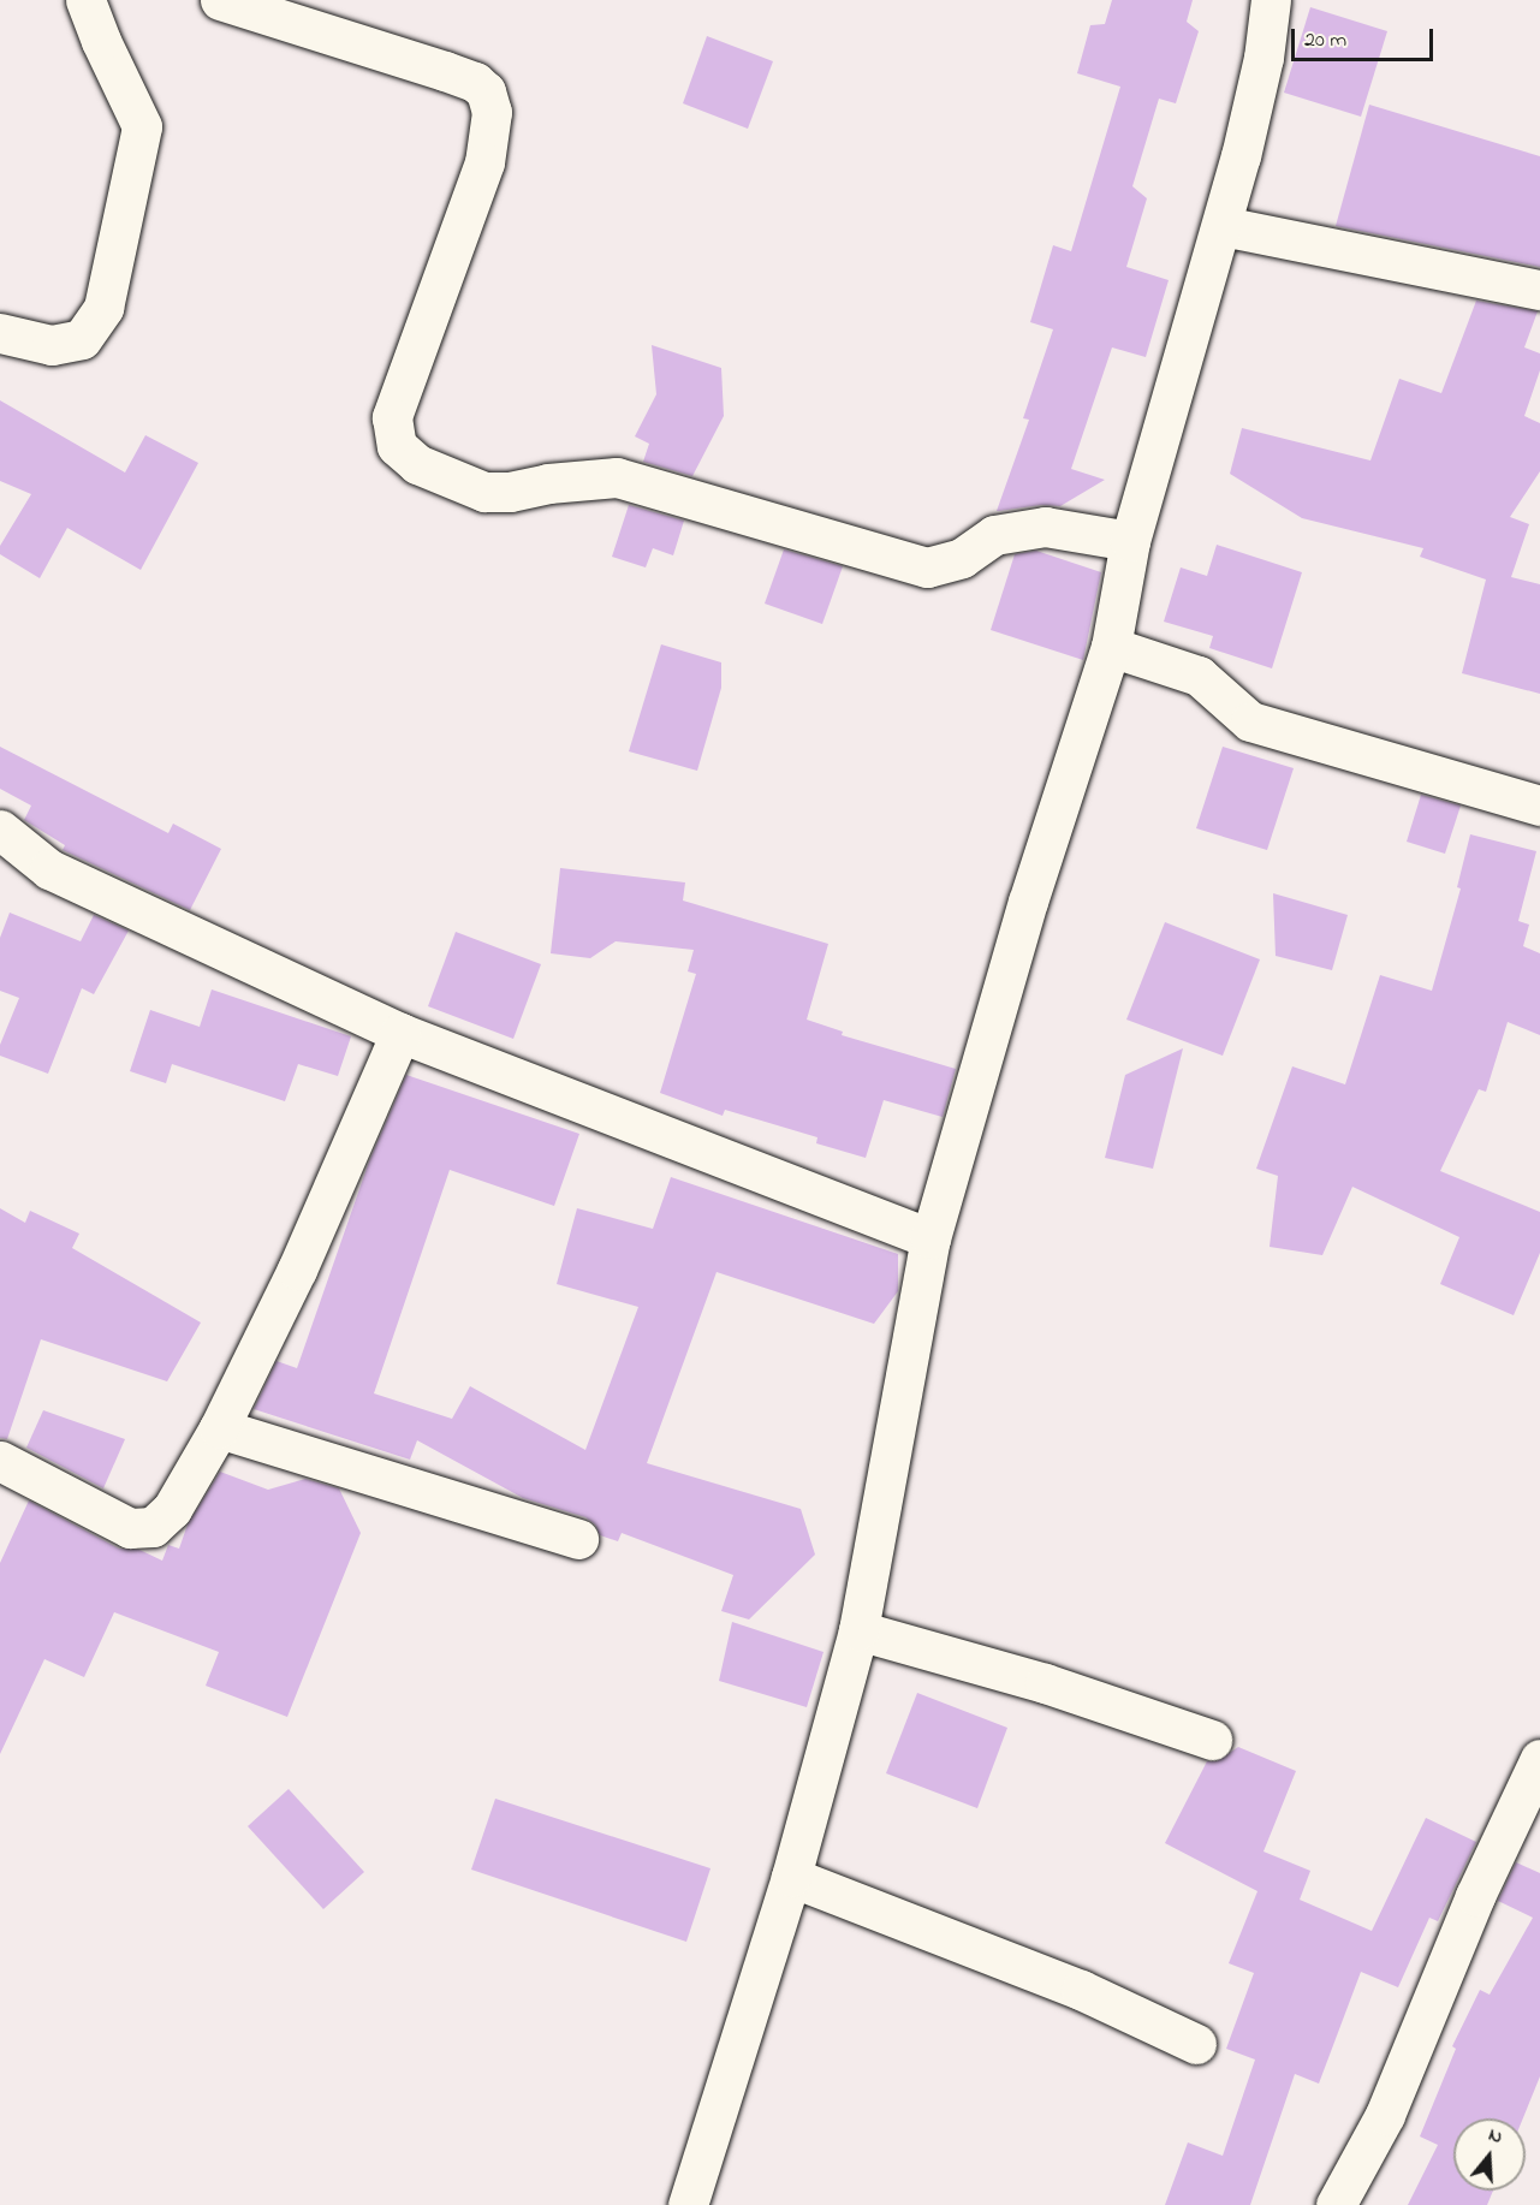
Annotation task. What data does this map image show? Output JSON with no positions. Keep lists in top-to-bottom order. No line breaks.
{"scale_bar":"20 m","north":"top"}
